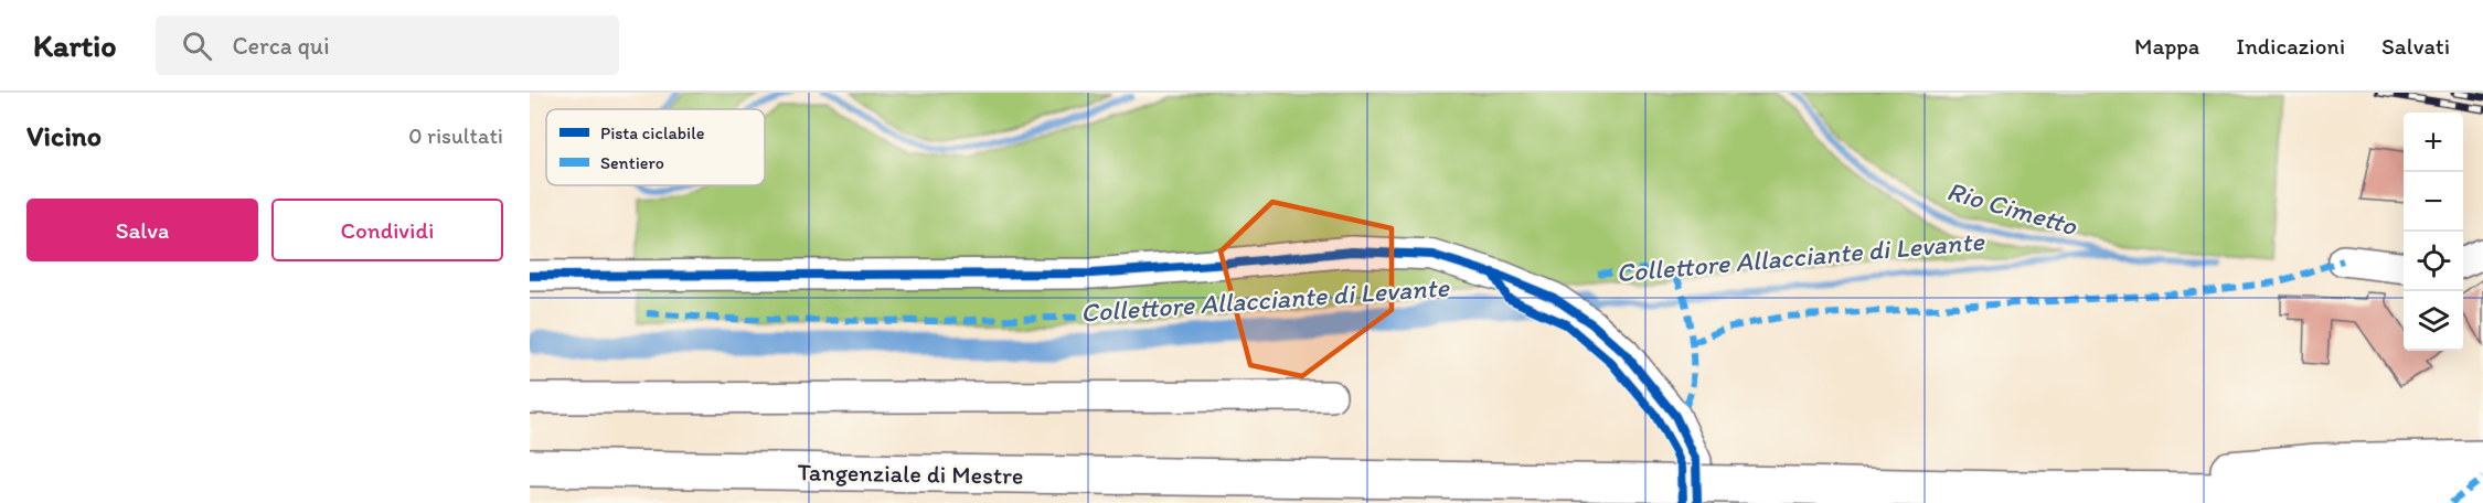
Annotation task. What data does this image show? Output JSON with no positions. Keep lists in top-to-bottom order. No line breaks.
{"streets":{"highway":["Tangenziale di Mestre"]},"water":["Rio Cimetto","Collettore Allacciante di Levante"],"legend":["Pista ciclabile","Sentiero"],"page":{"header":"Kartio","search":"Cerca qui","nav":["Mappa","Indicazioni","Salvati"],"heading":["Vicino","0 risultati"],"map_buttons":["+","−"],"buttons":["Salva","Condividi"]}}
